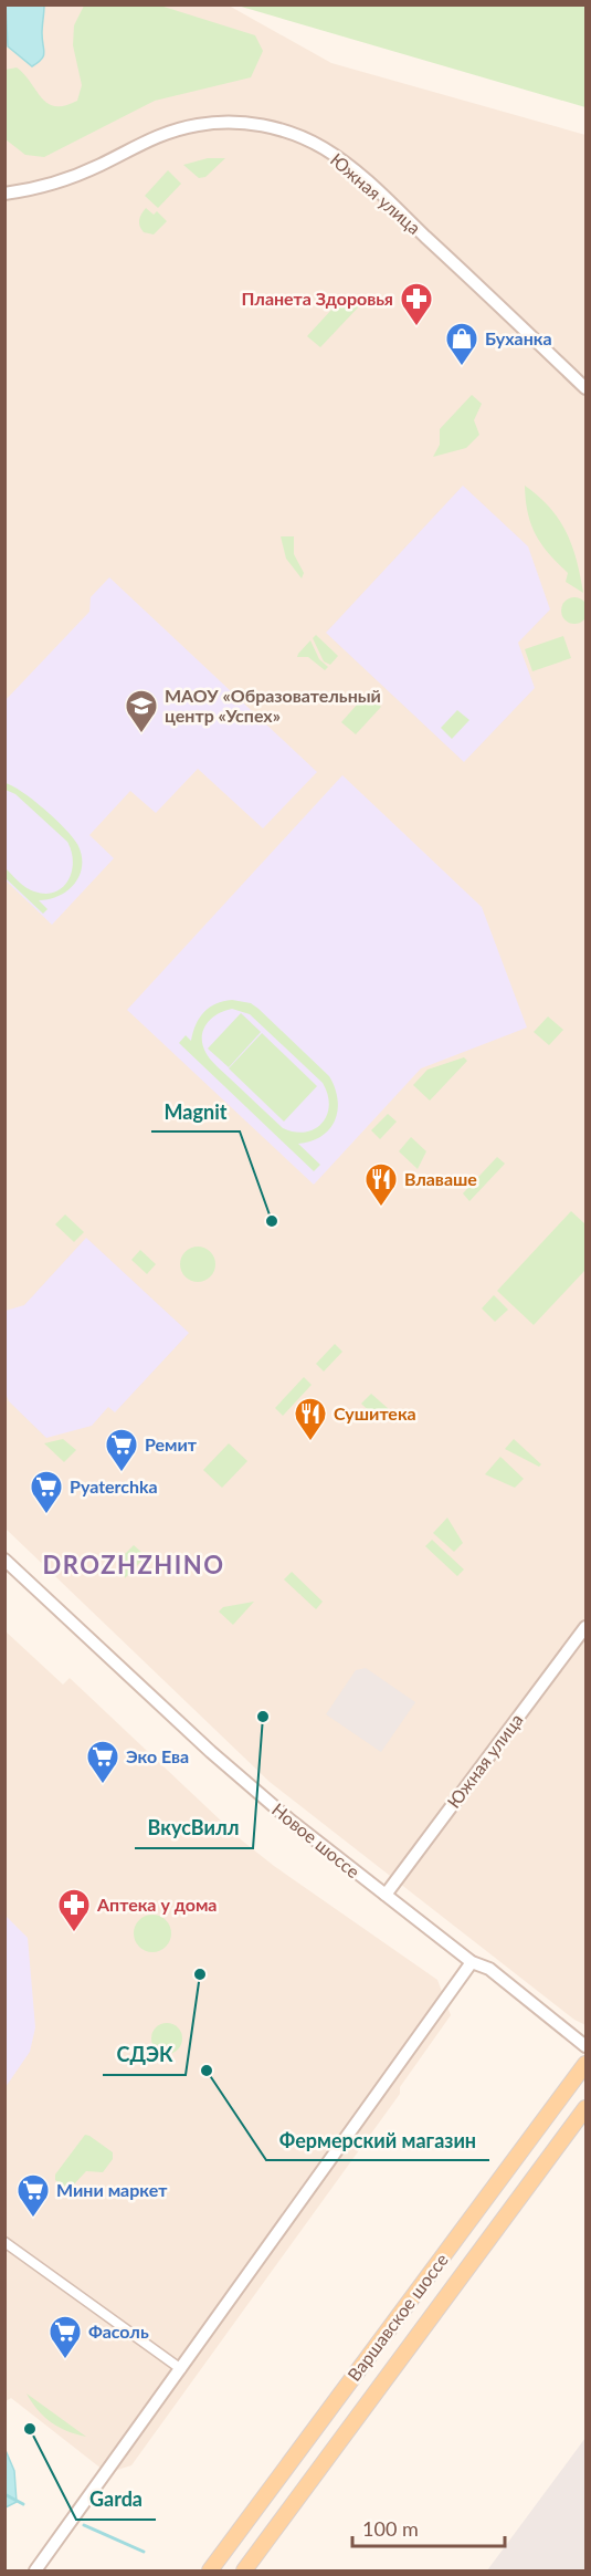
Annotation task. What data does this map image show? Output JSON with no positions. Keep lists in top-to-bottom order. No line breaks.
{"streets":{"main road":["Варшавское шоссе"],"street":["Южная улица","Новое шоссе"]},"crossings":[["Южная улица","Новое шоссе"]],"districts":["DROZHZHINO"],"places":{"pharmacy":["Планета Здоровья","Аптека у дома"],"shop":["Буханка"],"school or university":["МАОУ «Образовательный центр «Успех»"],"restaurant":["Влаваше","Сушитека"],"other":["Magnit","ВкусВилл","СДЭК","Фермерский магазин","Garda"],"supermarket":["Ремит","Pyaterchka","Эко Ева","Мини маркет","Фасоль"]},"scale_bar":"100 m"}
